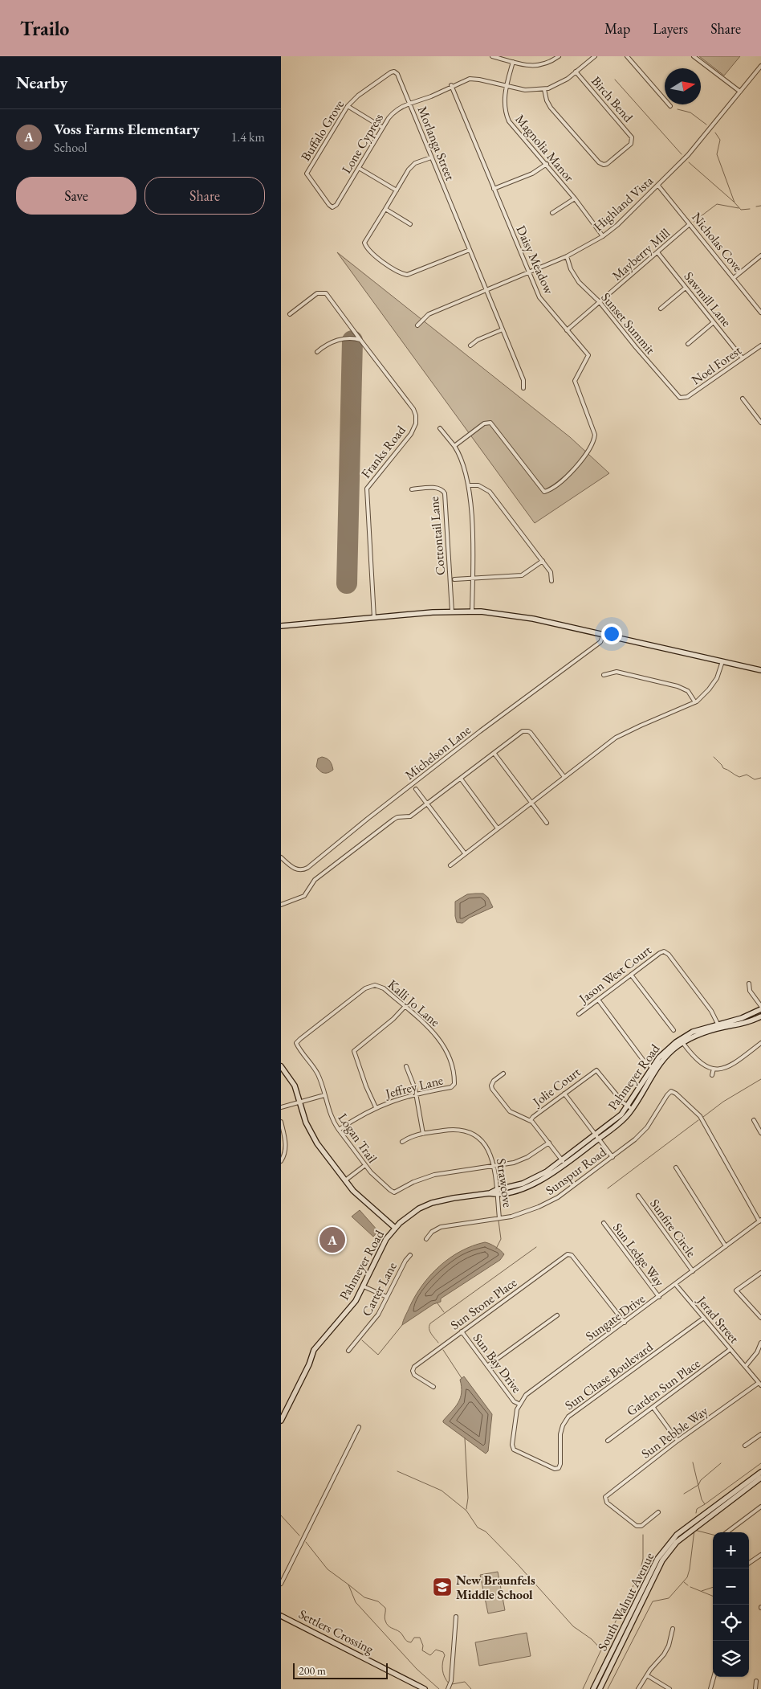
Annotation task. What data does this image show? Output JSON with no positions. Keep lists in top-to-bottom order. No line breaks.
{"streets":{"street":["Birch Bend","Buffalo Grove","Lone Cypress","Morlanga Street","Magnolia Manor","Highland Vista","Nicholas Cove","Mayberry Mill","Daisy Meadow","Sawmill Lane","Sunset Summit","Noel Forest","Franks Road","Cottontail Lane","Michelson Lane","Jason West Court","Kalli Jo Lane","Pahmeyer Road","Jeffrey Lane","Jolie Court","Logan Trail","Sunspur Road","Strawcove","Sunfire Circle","Sun Ledge Way","Carter Lane","Sun Stone Place","Sungate Drive","Jerad Street","Sun Bay Drive","Sun Chase Boulevard","Garden Sun Place","Sun Pebble Way","South Walnut Avenue","Settlers Crossing"]},"crossings":[["Birch Bend","Lone Cypress"],["Buffalo Grove","Lone Cypress"],["Buffalo Grove","Morlanga Street"],["Lone Cypress","Morlanga Street"],["Lone Cypress","Magnolia Manor"],["Lone Cypress","Daisy Meadow"],["Morlanga Street","Highland Vista"],["Magnolia Manor","Highland Vista"],["Highland Vista","Nicholas Cove"],["Highland Vista","Daisy Meadow"],["Highland Vista","Sunset Summit"],["Nicholas Cove","Mayberry Mill"],["Mayberry Mill","Daisy Meadow"],["Mayberry Mill","Sawmill Lane"],["Mayberry Mill","Sunset Summit"],["Sawmill Lane","Noel Forest"],["Sunset Summit","Noel Forest"],["Jason West Court","Pahmeyer Road"],["Kalli Jo Lane","Jeffrey Lane"],["Kalli Jo Lane","Logan Trail"],["Pahmeyer Road","Jolie Court"],["Pahmeyer Road","Strawcove"],["Jeffrey Lane","Logan Trail"],["Logan Trail","Strawcove"],["Sunspur Road","Strawcove"],["Sunspur Road","Sungate Drive"],["Sunfire Circle","Sungate Drive"],["Sun Ledge Way","Sungate Drive"],["Sun Stone Place","Sungate Drive"],["Sun Stone Place","Sun Bay Drive"],["Sungate Drive","Jerad Street"],["Sungate Drive","Sun Bay Drive"],["Sungate Drive","Sun Chase Boulevard"],["Jerad Street","Sun Chase Boulevard"],["Jerad Street","Garden Sun Place"],["Jerad Street","Sun Pebble Way"],["Sun Bay Drive","Sun Chase Boulevard"]],"places":{"school or university":["New Braunfels Middle School"]},"scale_bar":"200 m","north":"right","page":{"header":"Trailo","nav":["Map","Layers","Share"],"heading":"Nearby","list":[{"mark":"A","name":"Voss Farms Elementary","note":"School","value":"1.4 km"}],"buttons":["Save","Share"],"pins":"A","map_buttons":["+","−"],"scale":"200 m"}}
